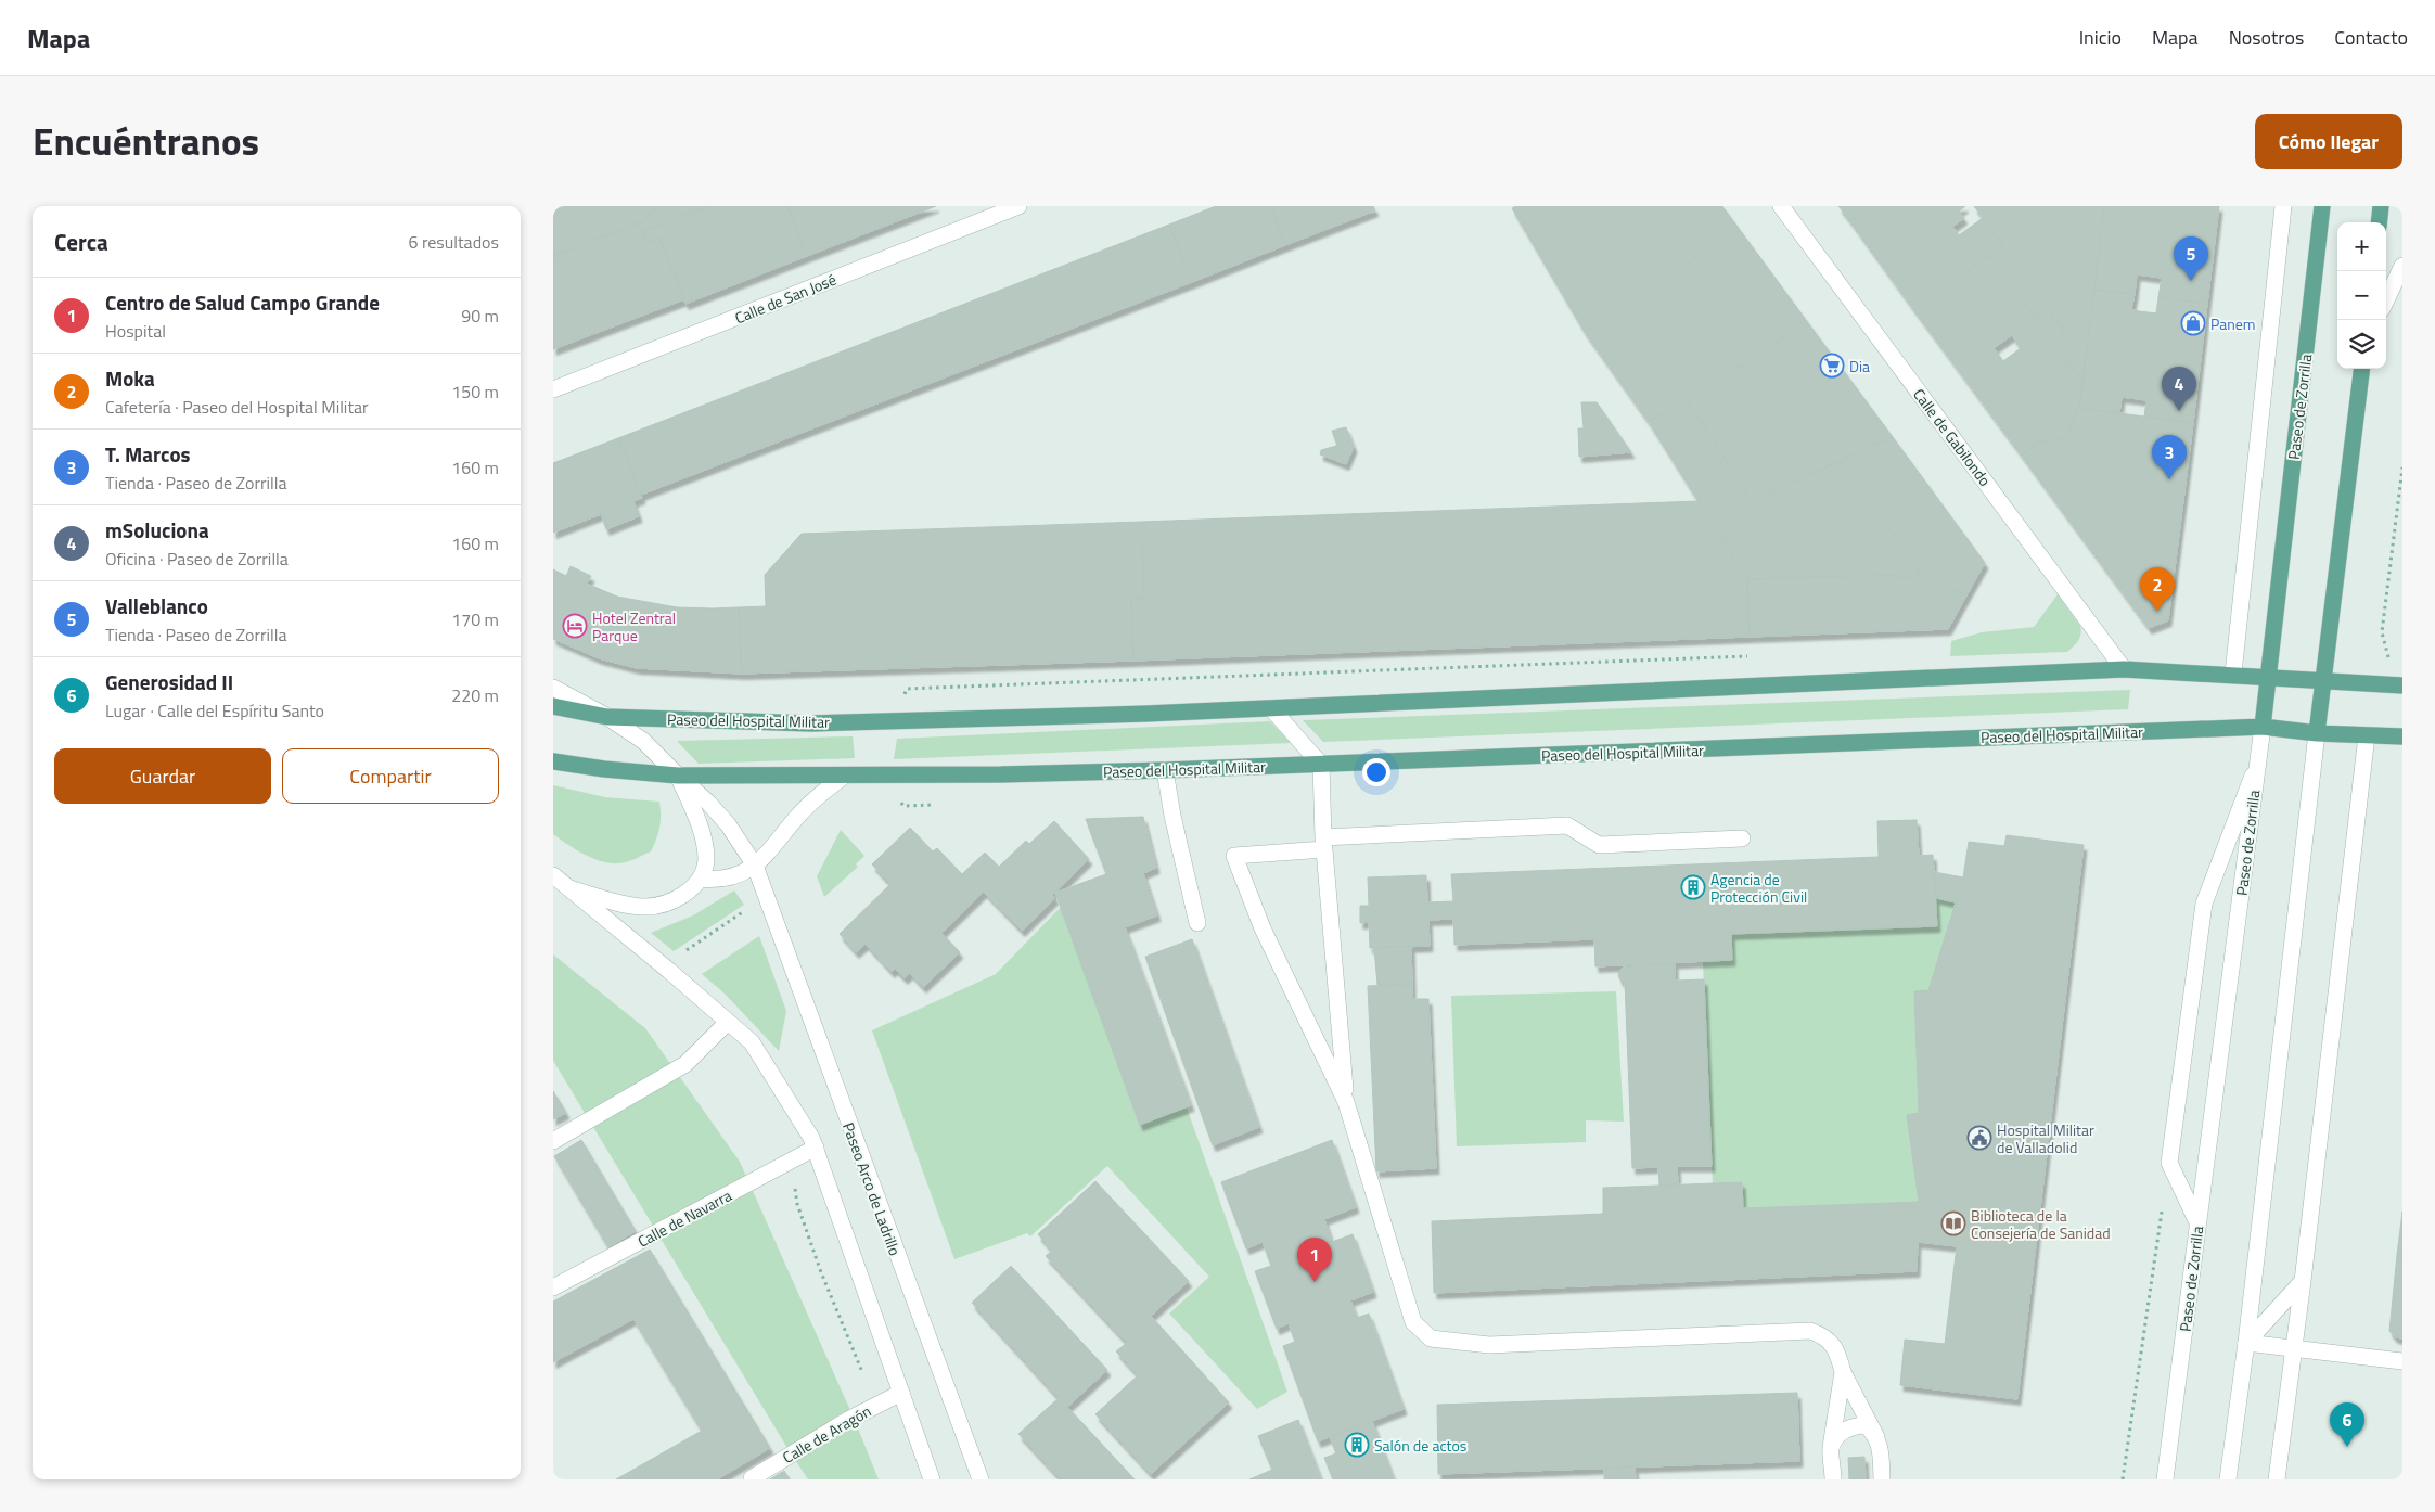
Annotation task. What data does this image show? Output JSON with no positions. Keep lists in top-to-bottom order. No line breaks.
{"streets":{"main road":["Paseo de Zorrilla","Paseo del Hospital Militar","Paseo Arco de Ladrillo"],"street":["Calle de San José","Calle de Gabilondo","Calle de Navarra","Calle de Aragón"]},"crossings":[["Paseo de Zorrilla","Paseo del Hospital Militar"],["Calle de Gabilondo","Paseo del Hospital Militar"],["Paseo del Hospital Militar","Paseo Arco de Ladrillo"]],"places":{"shop":["Panem"],"supermarket":["Dia"],"hotel":["Hotel Zentral Parque"],"building":["Agencia de Protección Civil","Salón de actos"],"public building":["Hospital Militar de Valladolid"],"library":["Biblioteca de la Consejería de Sanidad"]},"page":{"header":"Mapa","nav":["Inicio","Mapa","Nosotros","Contacto"],"title":"Encuéntranos","buttons":["Cómo llegar",["Guardar","Compartir"]],"heading":["Cerca","6 resultados"],"map_buttons":["+","−"],"pins":["5","4","3","2","1","6"],"list":[{"mark":"1","name":"Centro de Salud Campo Grande","note":"Hospital","value":"90 m"},{"mark":"2","name":"Moka","note":"Cafetería · Paseo del Hospital Militar","value":"150 m"},{"mark":"3","name":"T. Marcos","note":"Tienda · Paseo de Zorrilla","value":"160 m"},{"mark":"4","name":"mSoluciona","note":"Oficina · Paseo de Zorrilla","value":"160 m"},{"mark":"5","name":"Valleblanco","note":"Tienda · Paseo de Zorrilla","value":"170 m"},{"mark":"6","name":"Generosidad II","note":"Lugar · Calle del Espíritu Santo","value":"220 m"}]}}
